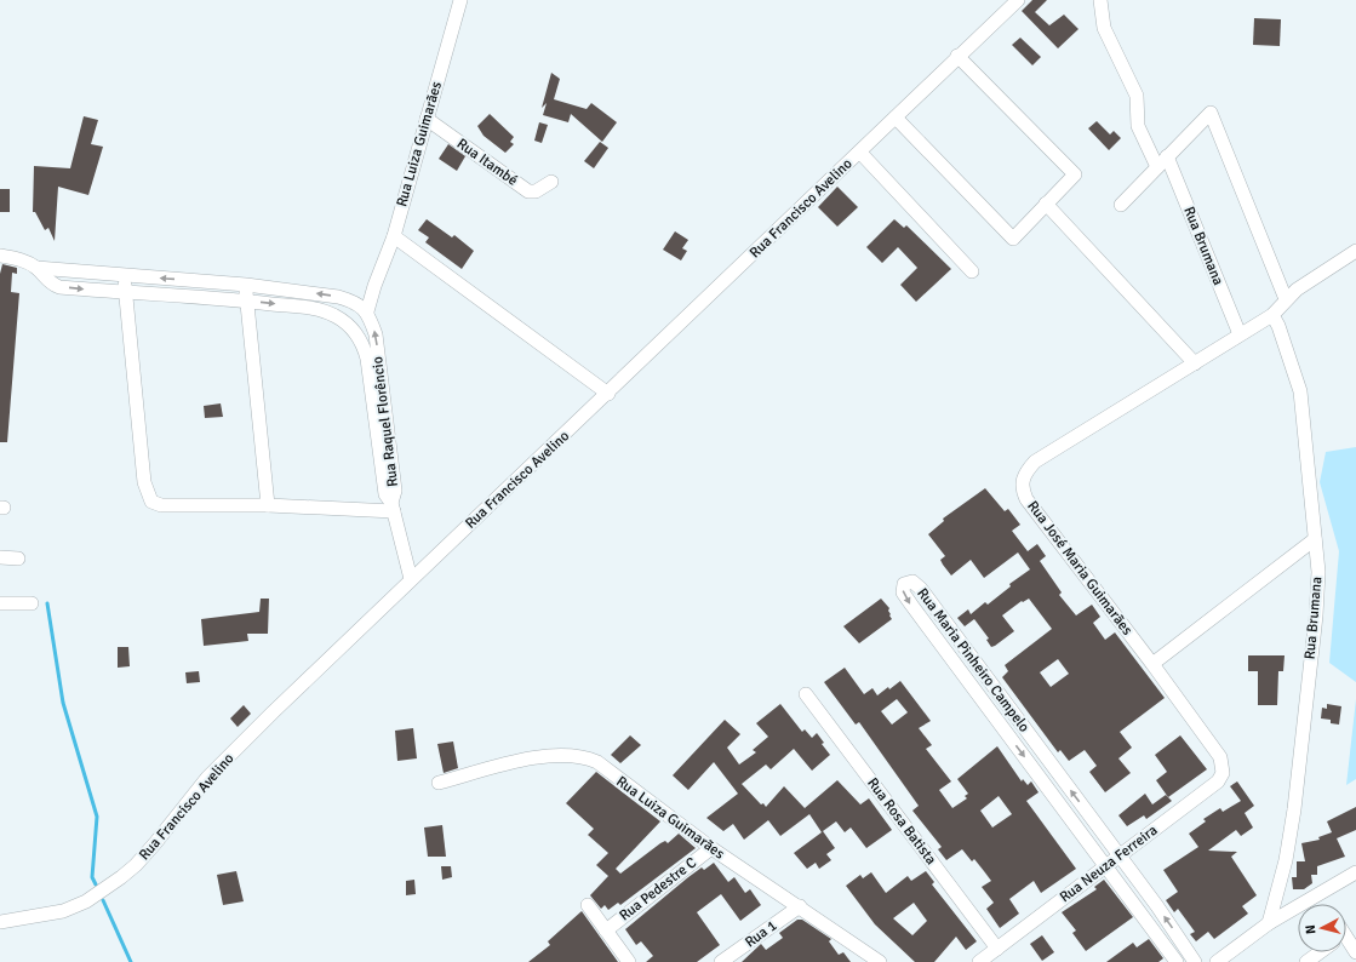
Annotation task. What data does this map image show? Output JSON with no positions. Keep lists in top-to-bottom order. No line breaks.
{"streets":{"street":["Rua Luiza Guimarães","Rua Itambé","Rua Francisco Avelino","Rua Brumana","Rua Raquel Florêncio","Rua José Maria Guimarães","Rua Maria Pinheiro Campelo","Rua Rosa Batista","Rua Neuza Ferreira","Rua Pedestre C","Rua 1"]},"crossings":[["Rua Luiza Guimarães","Rua Itambé"],["Rua Luiza Guimarães","Rua Raquel Florêncio"],["Rua Luiza Guimarães","Rua Pedestre C"],["Rua Luiza Guimarães","Rua 1"],["Rua Brumana","Rua José Maria Guimarães"],["Rua José Maria Guimarães","Rua Neuza Ferreira"],["Rua Maria Pinheiro Campelo","Rua Neuza Ferreira"],["Rua Rosa Batista","Rua Neuza Ferreira"]],"north":"left"}
